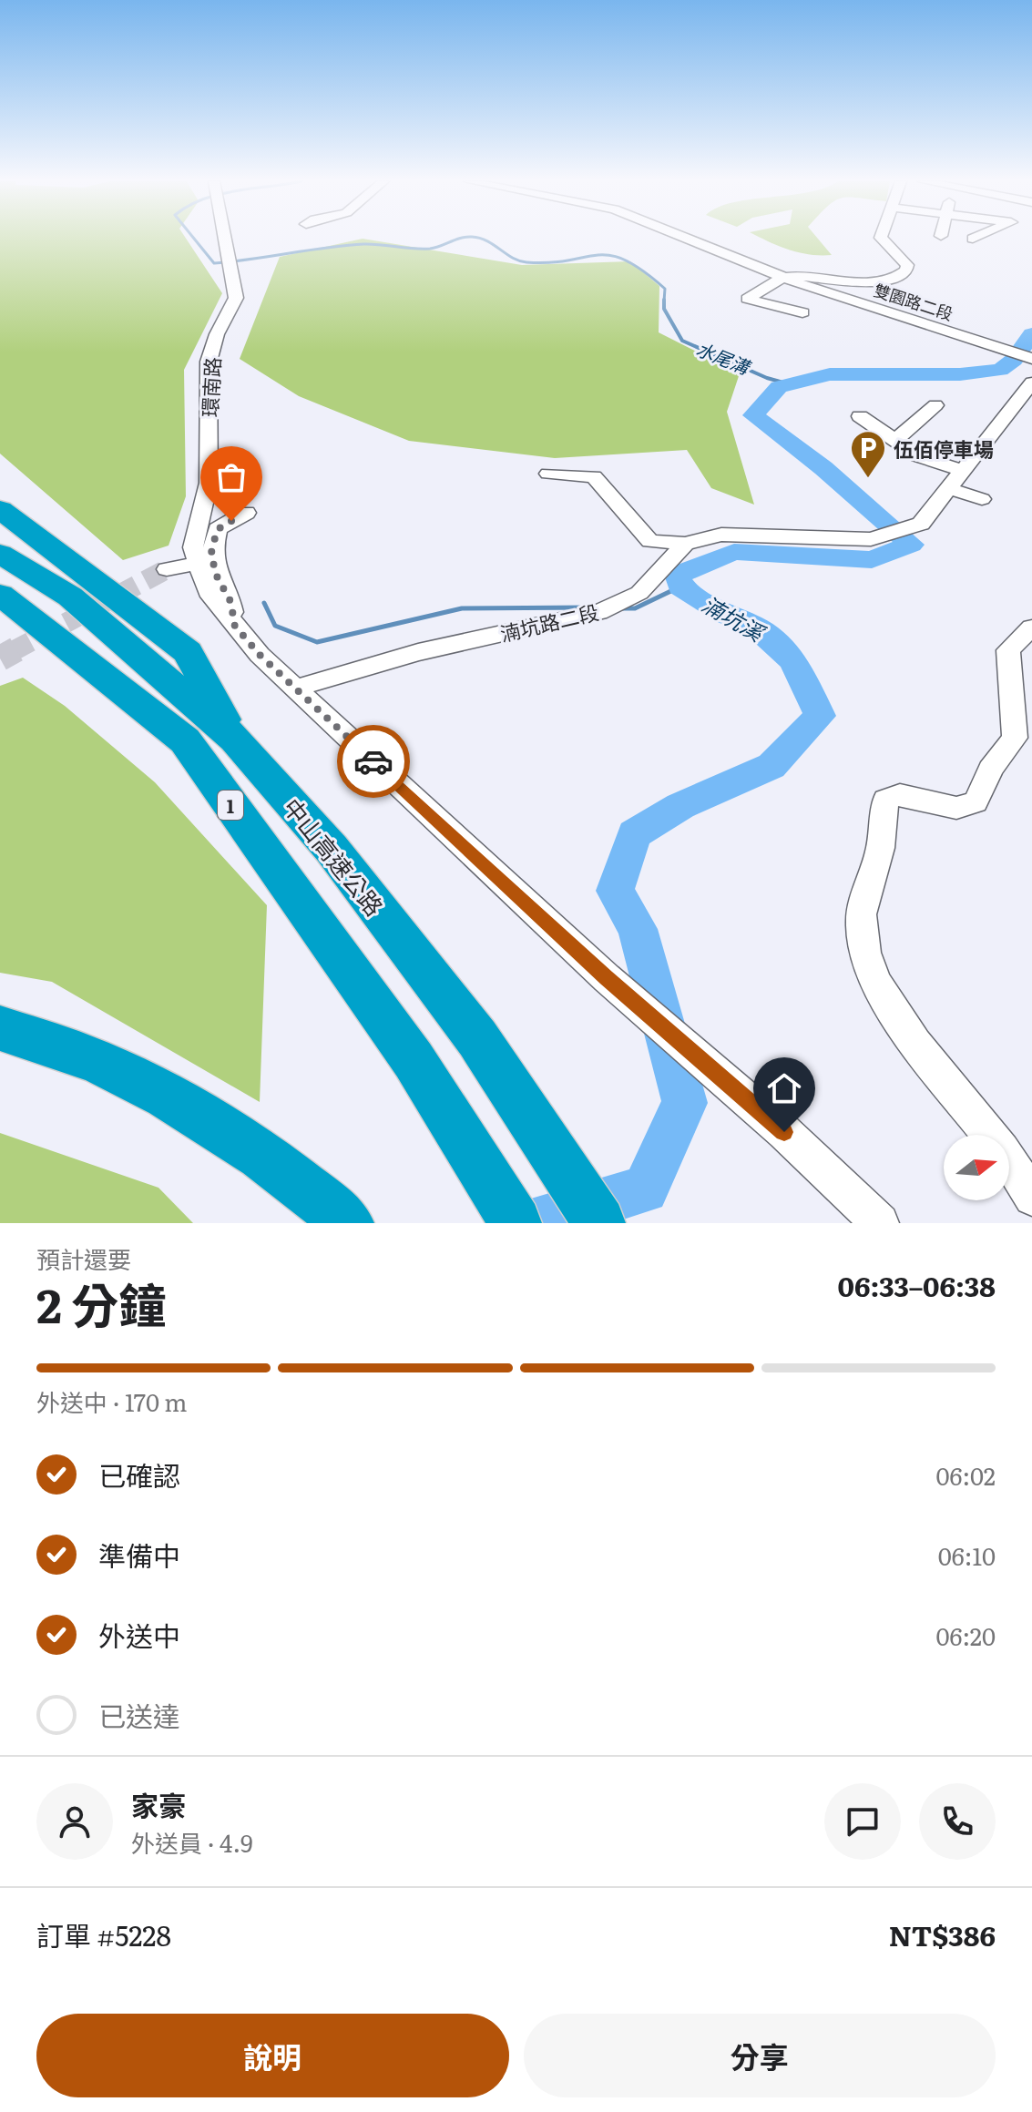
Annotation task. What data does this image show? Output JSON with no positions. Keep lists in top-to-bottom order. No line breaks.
{"streets":{"highway":["1","中山高速公路"],"street":["雙園路二段","環南路","湳坑路二段"]},"crossings":[["環南路","湳坑路二段"]],"water":["水尾溝","湳坑溪"],"places":{"parking":["伍佰停車場"]},"north":"right","page":{"heading":["2 分鐘","預計還要","06:33–06:38"],"panel":["家豪","外送員 · 4.9","訂單 #5228","NT$386"],"bar":"外送中 · 170 m","list":[["已確認","06:02"],["準備中","06:10"],["外送中","06:20"],"已送達"],"buttons":["說明","分享"]}}
